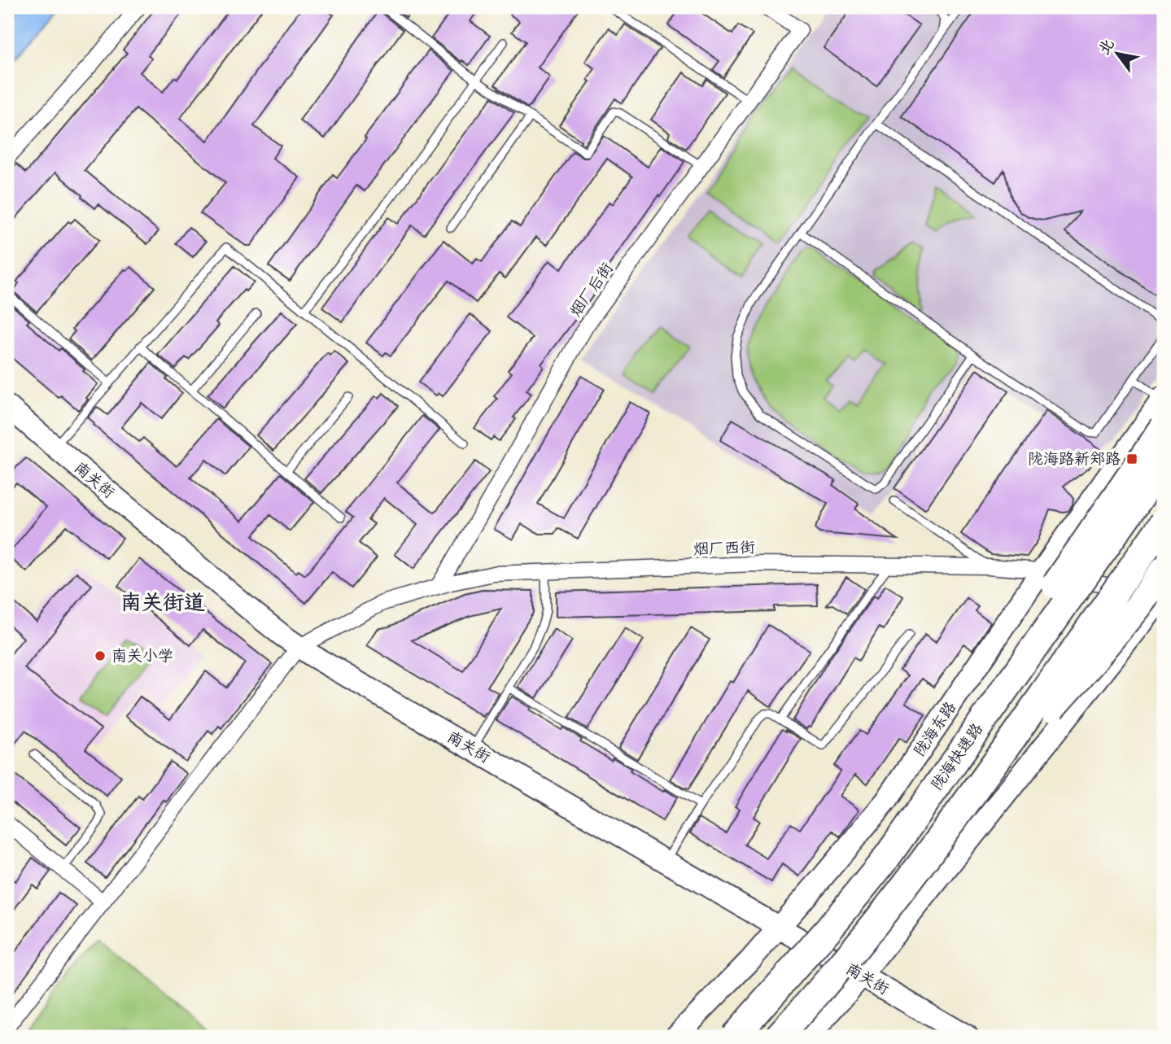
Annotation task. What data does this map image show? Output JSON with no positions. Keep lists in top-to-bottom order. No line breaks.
{"streets":{"highway":["陇海快速路"],"street":["烟厂后街","南关街","烟厂西街","陇海东路"]},"crossings":[["烟厂后街","烟厂西街"],["南关街","烟厂西街"],["南关街","陇海东路"],["烟厂西街","陇海东路"]],"districts":["南关街道"],"places":{"transit":["陇海路新郑路"],"other":["南关小学"]},"north":"top left"}
